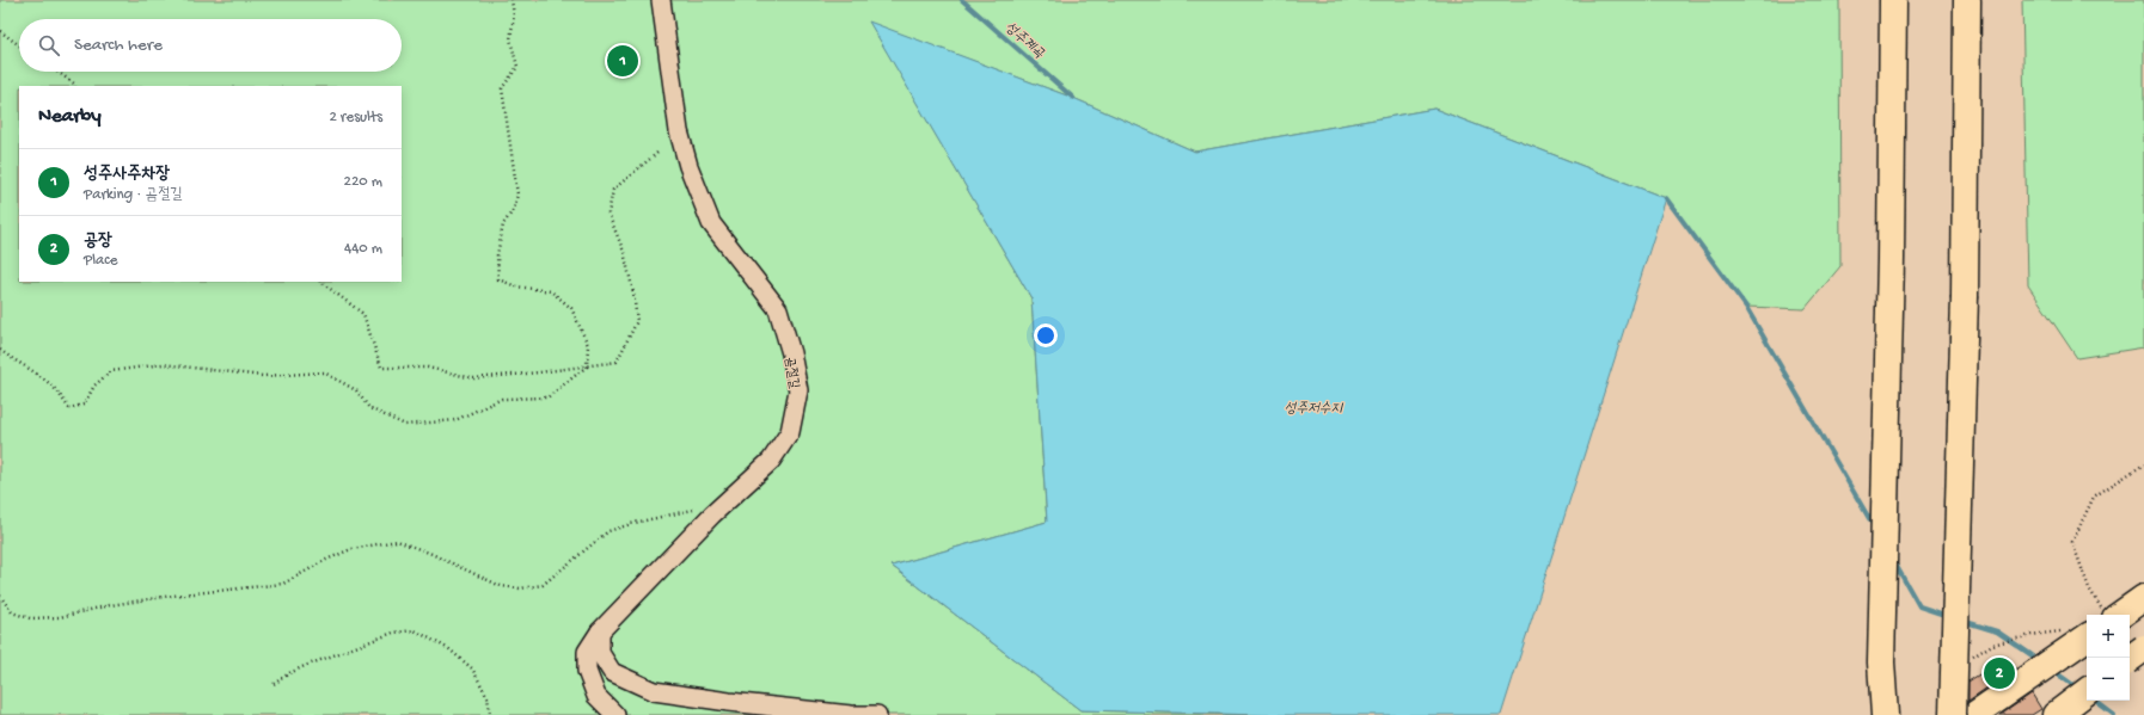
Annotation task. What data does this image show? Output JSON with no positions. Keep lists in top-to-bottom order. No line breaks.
{"streets":{"street":["곰절길"]},"water":["성주계곡","성주저수지"],"page":{"search":"Search here","pins":["1","2"],"heading":["Nearby","2 results"],"list":[{"mark":"1","name":"성주사주차장","note":"Parking · 곰절길","value":"220 m"},{"mark":"2","name":"공장","note":"Place","value":"440 m"}],"map_buttons":["+","−"]}}
